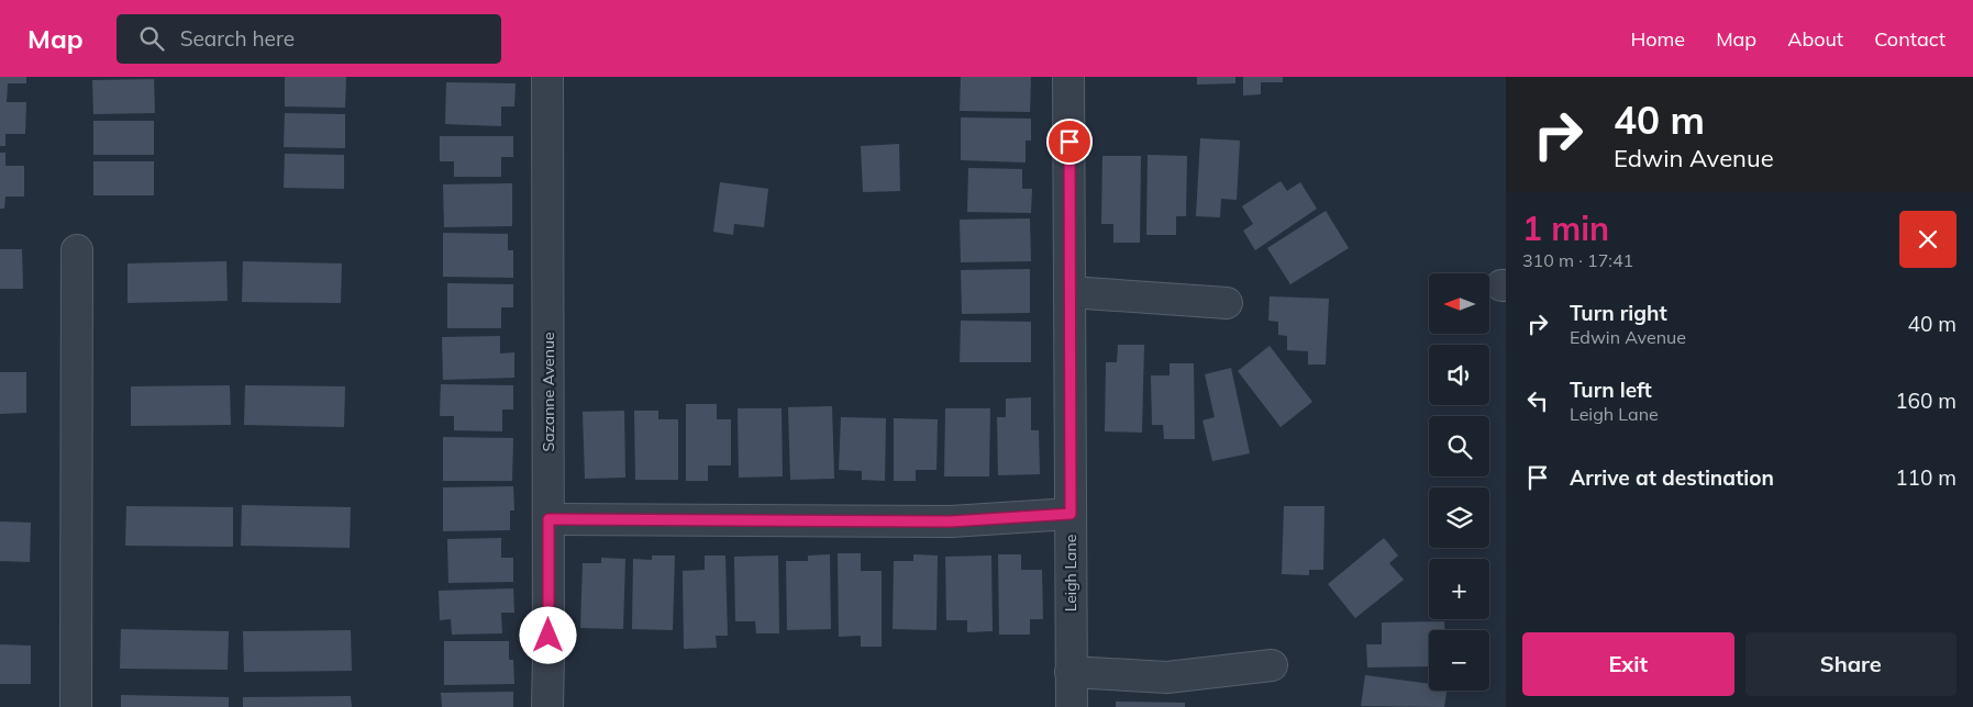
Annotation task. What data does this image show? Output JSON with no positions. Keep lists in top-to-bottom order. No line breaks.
{"streets":{"street":["Sazanne Avenue","Leigh Lane"]},"north":"left","page":{"header":"Map","search":"Search here","nav":["Home","Map","About","Contact"],"turn":["40 m","Edwin Avenue"],"heading":["1 min","310 m · 17:41"],"map_buttons":["+","−"],"list":[{"name":"Turn right","note":"Edwin Avenue","value":"40 m"},{"name":"Turn left","note":"Leigh Lane","value":"160 m"},{"name":"Arrive at destination","value":"110 m"}],"buttons":["Exit","Share"]}}
